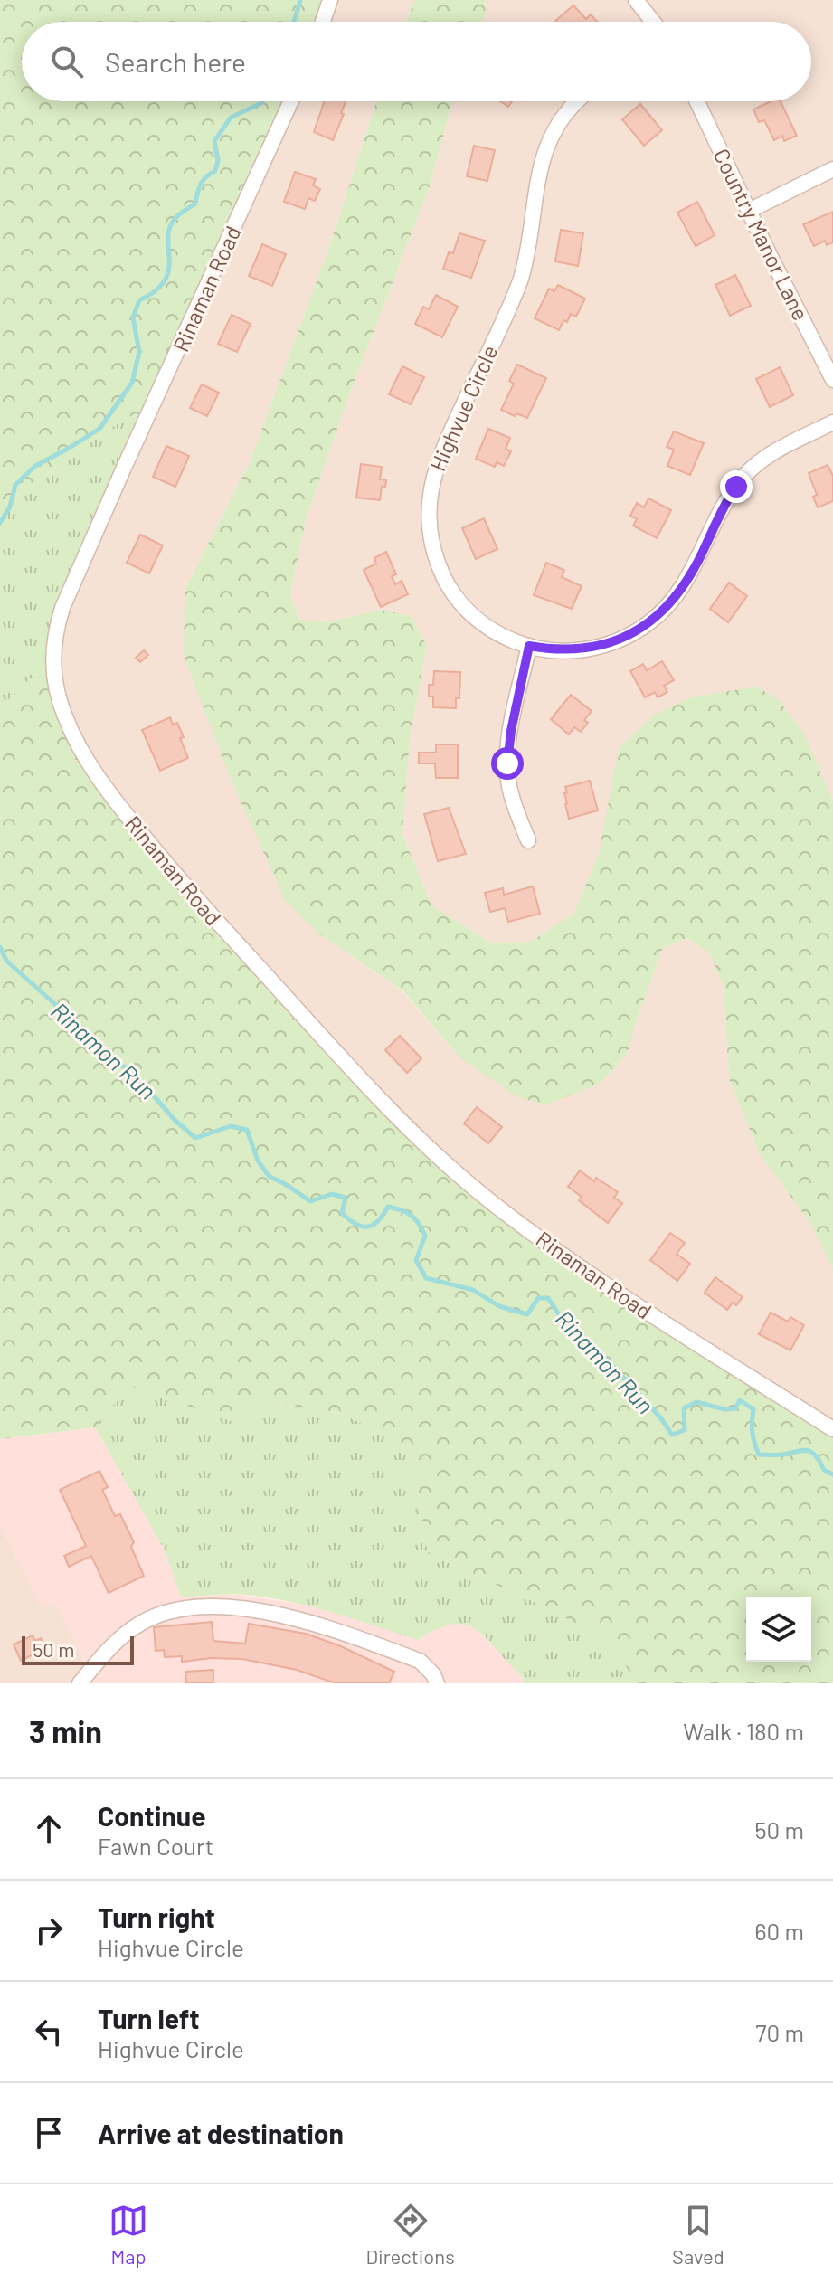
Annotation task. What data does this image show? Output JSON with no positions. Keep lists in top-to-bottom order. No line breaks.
{"streets":{"street":["Country Manor Lane","Rinaman Road","Highvue Circle"]},"water":["Rinamon Run"],"scale_bar":"50 m","page":{"search":"Search here","scale":"50 m","heading":["3 min","Walk · 180 m"],"list":[["Continue","Fawn Court","50 m"],["Turn right","Highvue Circle","60 m"],["Turn left","Highvue Circle","70 m"],"Arrive at destination"],"nav":["Map","Directions","Saved"]}}
